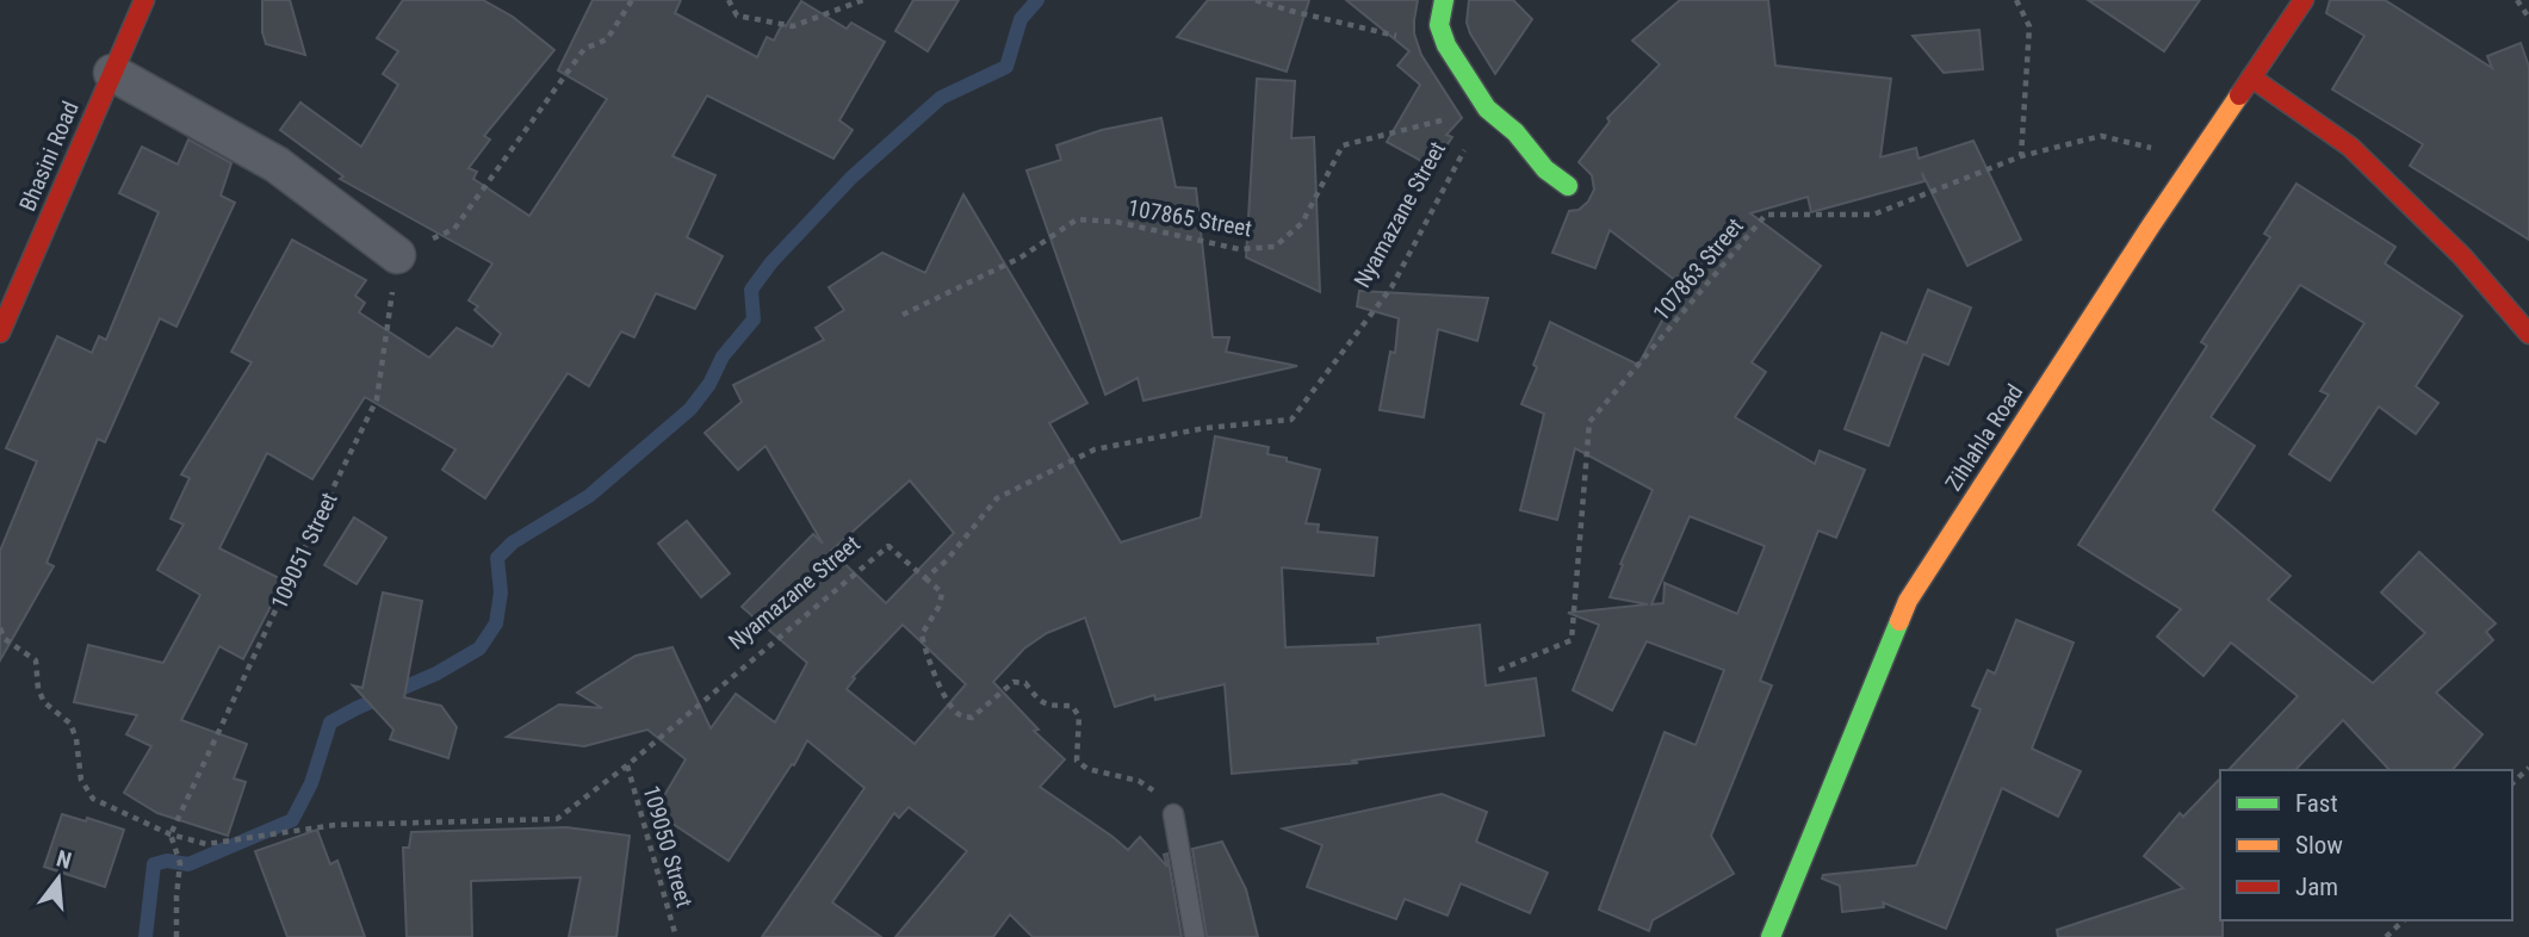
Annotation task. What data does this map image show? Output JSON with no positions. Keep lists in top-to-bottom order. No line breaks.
{"streets":{"street":["Bhasini Road","Zihlahla Road"],"path":["Nyamazane Street","107865 Street","107863 Street","109051 Street","109050 Street"]},"crossings":[["Nyamazane Street","107865 Street"],["Nyamazane Street","109051 Street"],["Nyamazane Street","109050 Street"],["107863 Street","Zihlahla Road"]],"legend":["Fast","Slow","Jam"],"north":"top"}
